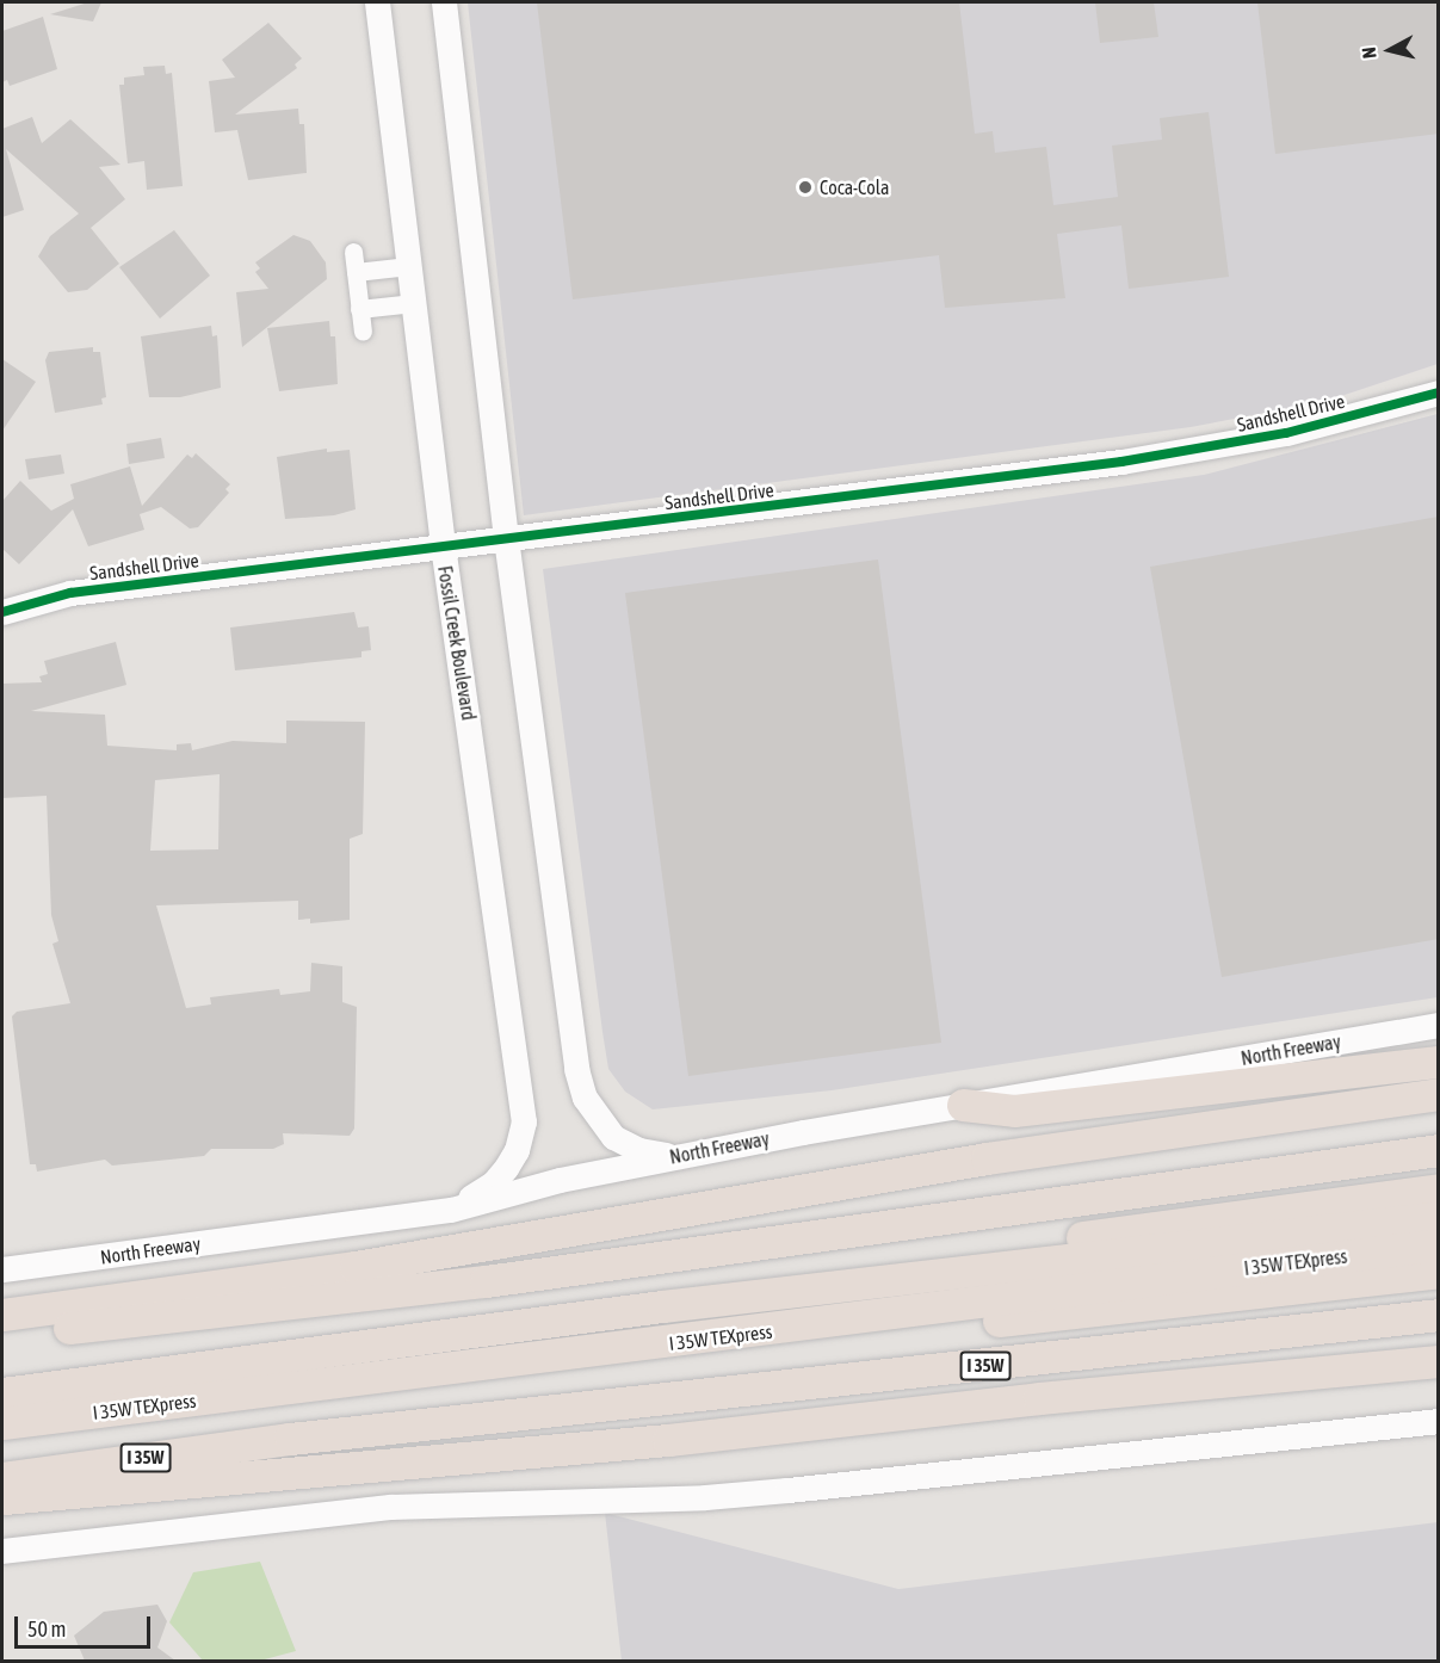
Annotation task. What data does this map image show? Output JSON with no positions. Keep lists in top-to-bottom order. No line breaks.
{"streets":{"highway":["I 35W TEXpress","I 35W"],"main road":["Sandshell Drive","Fossil Creek Boulevard","North Freeway"]},"crossings":[["Sandshell Drive","Fossil Creek Boulevard"],["Fossil Creek Boulevard","North Freeway"]],"places":["Coca-Cola"],"scale_bar":"50 m","north":"left"}
